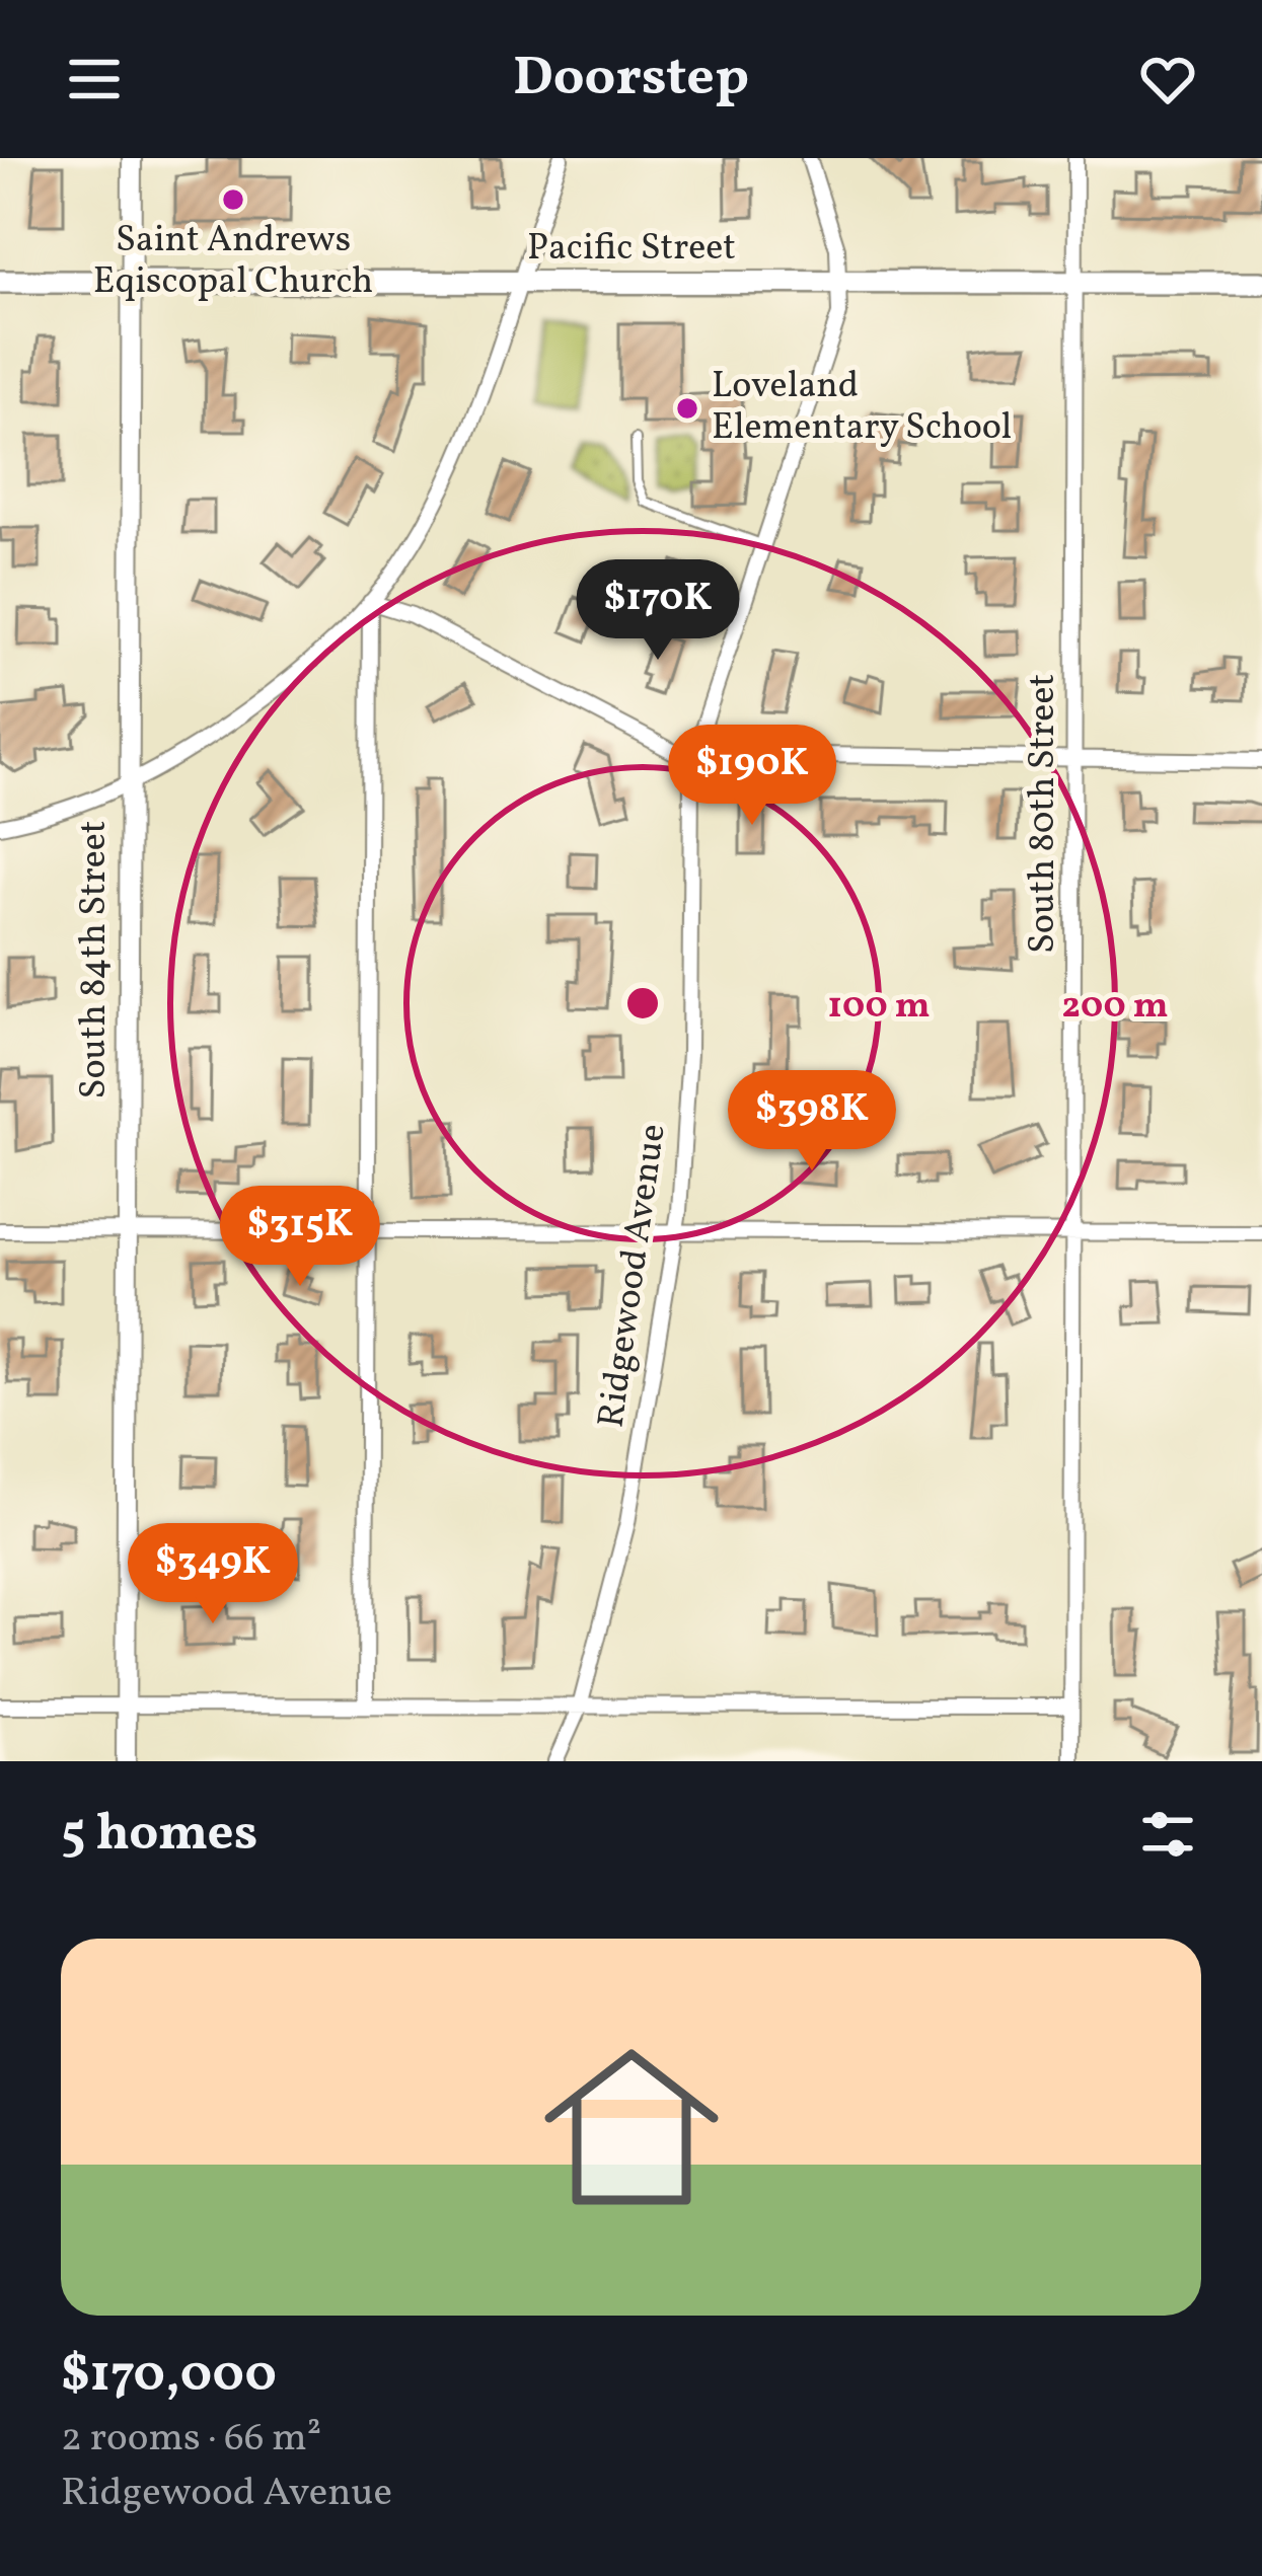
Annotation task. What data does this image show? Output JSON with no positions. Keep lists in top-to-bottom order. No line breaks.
{"streets":{"main road":["Pacific Street","South 84th Street"],"street":["South 80th Street","Ridgewood Avenue"]},"crossings":[["Pacific Street","South 80th Street"],["Pacific Street","South 84th Street"],["Pacific Street","Ridgewood Avenue"]],"places":["Saint Andrews Eqiscopal Church","Loveland Elementary School"],"page":{"header":"Doorstep","price":["$170K","$190K","$398K","$315K","$349K"],"heading":"5 homes","list":[{"name":"$170,000","note":"2 rooms · 66 m² · Ridgewood Avenue"}]},"rings":["100 m","200 m"]}
